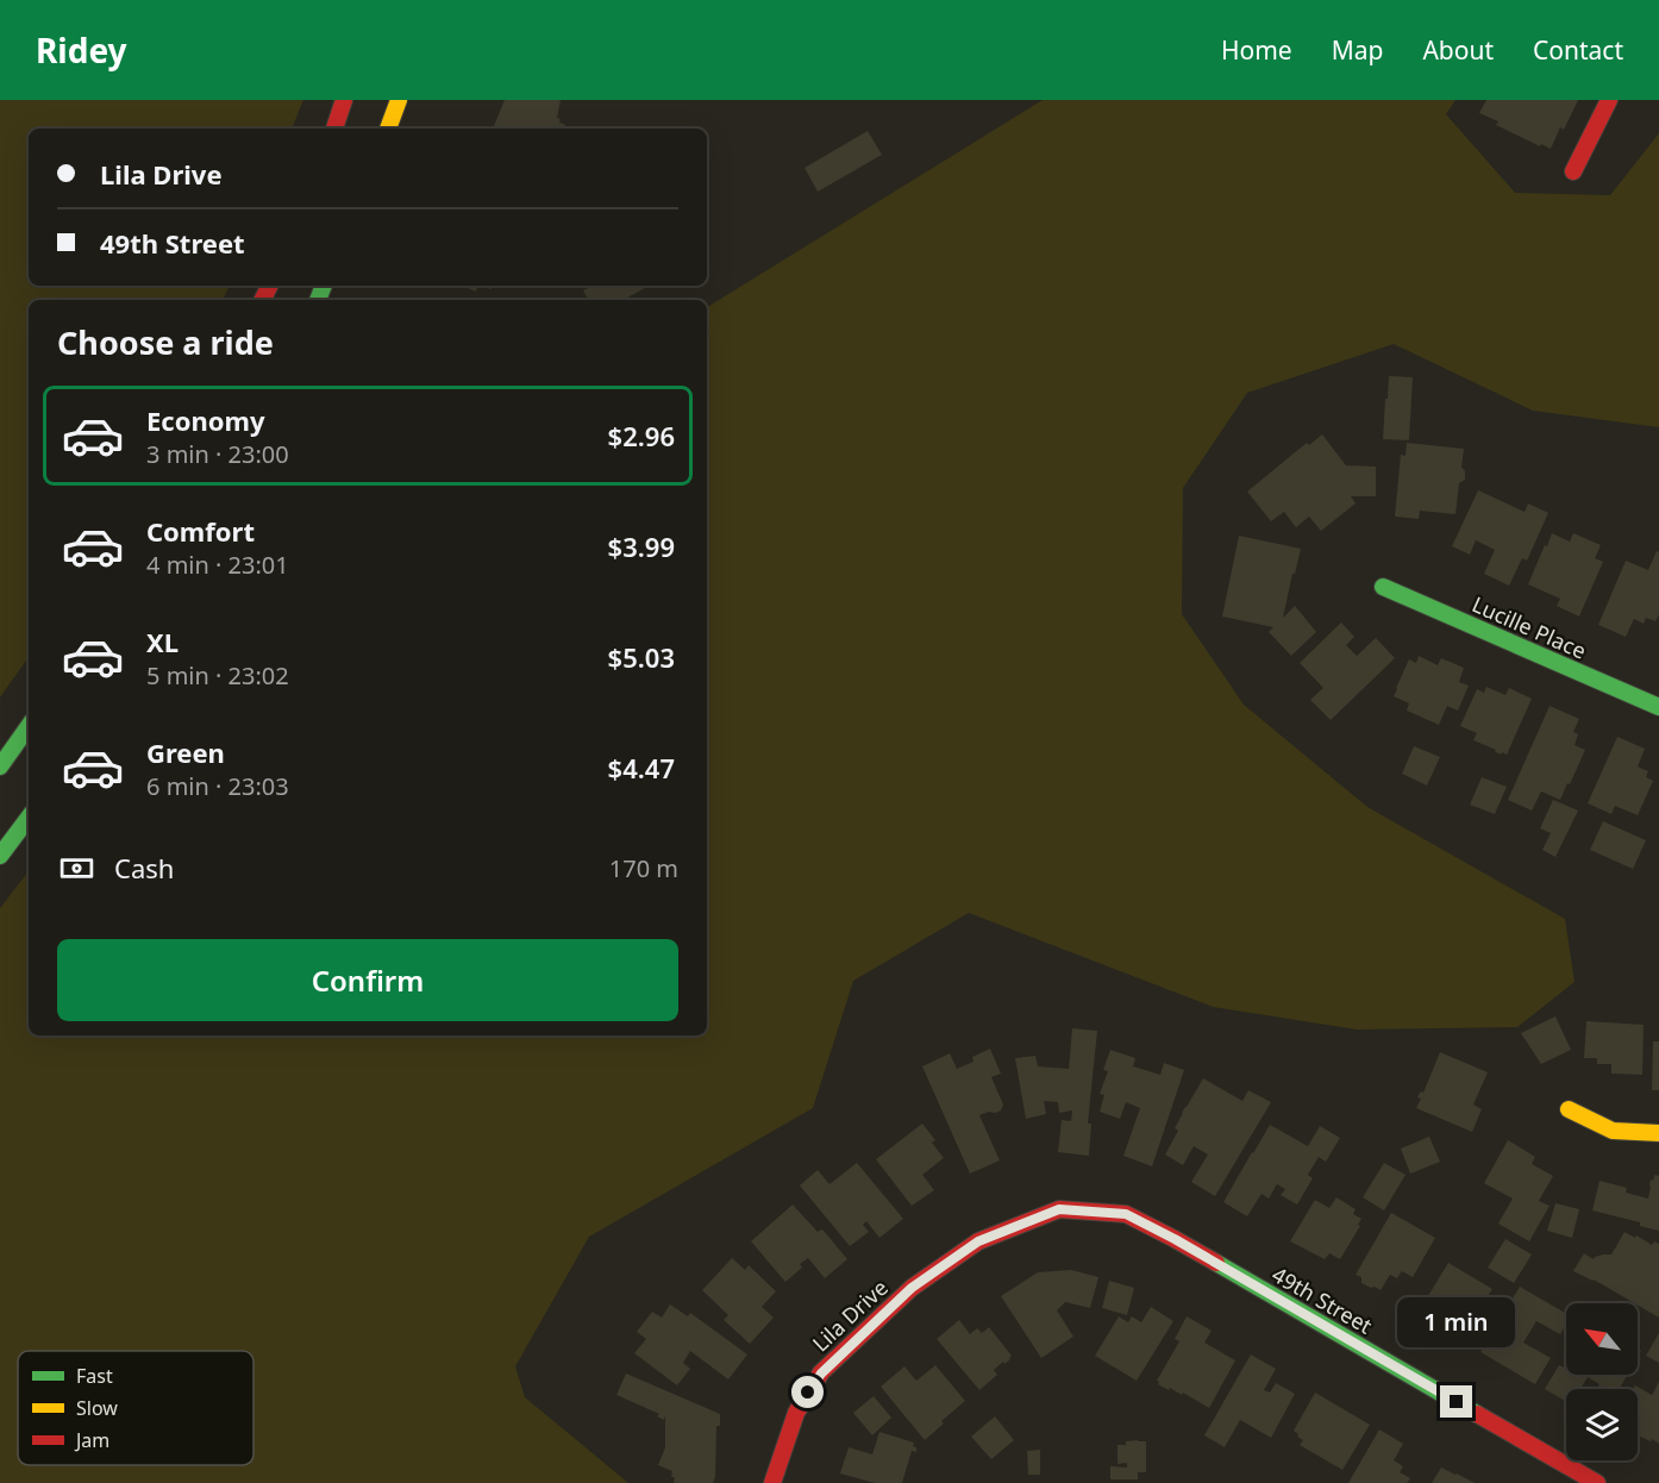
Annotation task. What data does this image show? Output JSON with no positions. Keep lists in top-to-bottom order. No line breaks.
{"streets":{"street":["Lucille Place","49th Street","Lila Drive"]},"crossings":[["49th Street","Lila Drive"]],"legend":["Fast","Slow","Jam"],"north":"top left","page":{"header":"Ridey","nav":["Home","Map","About","Contact"],"banner":["Lila Drive","49th Street"],"heading":"Choose a ride","list":[{"name":"Economy","note":"3 min · 23:00","value":"$2.96"},{"name":"Comfort","note":"4 min · 23:01","value":"$3.99"},{"name":"XL","note":"5 min · 23:02","value":"$5.03"},{"name":"Green","note":"6 min · 23:03","value":"$4.47"}],"pay":["Cash","170 m"],"buttons":"Confirm","bubble":"1 min"}}
